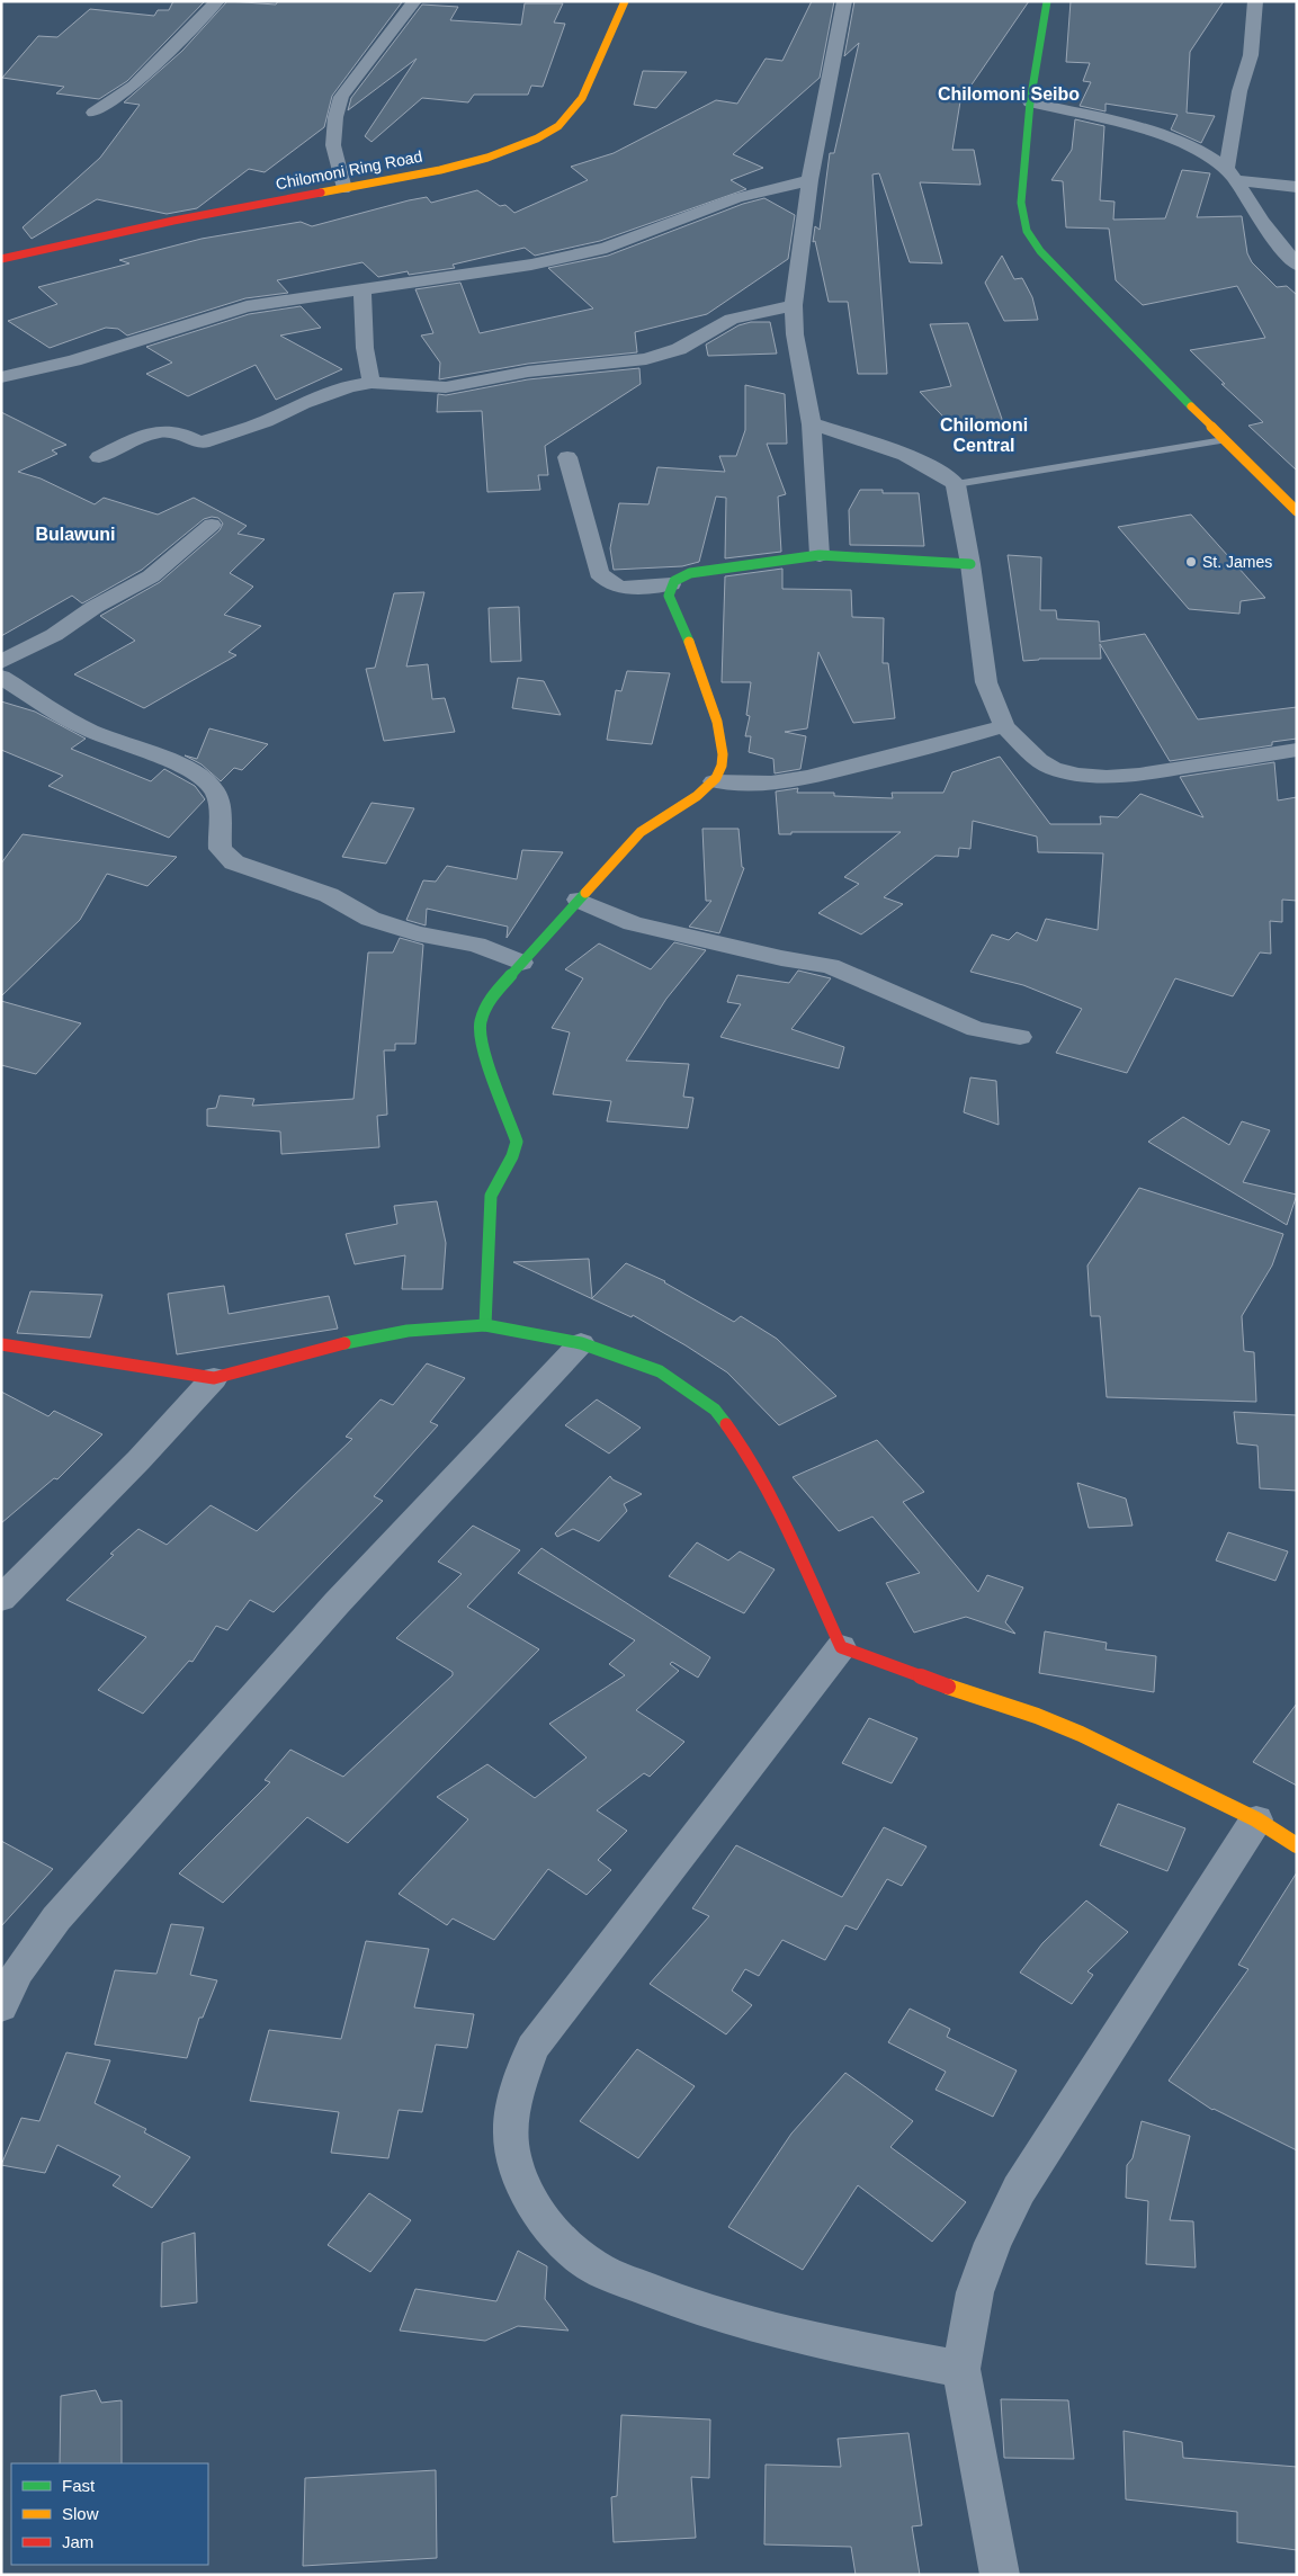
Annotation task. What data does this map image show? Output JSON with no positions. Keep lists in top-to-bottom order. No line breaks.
{"streets":{"street":["Chilomoni Ring Road"]},"districts":["Chilomoni Seibo","Chilomoni Central","Bulawuni"],"places":["St. James"],"legend":["Fast","Slow","Jam"]}
